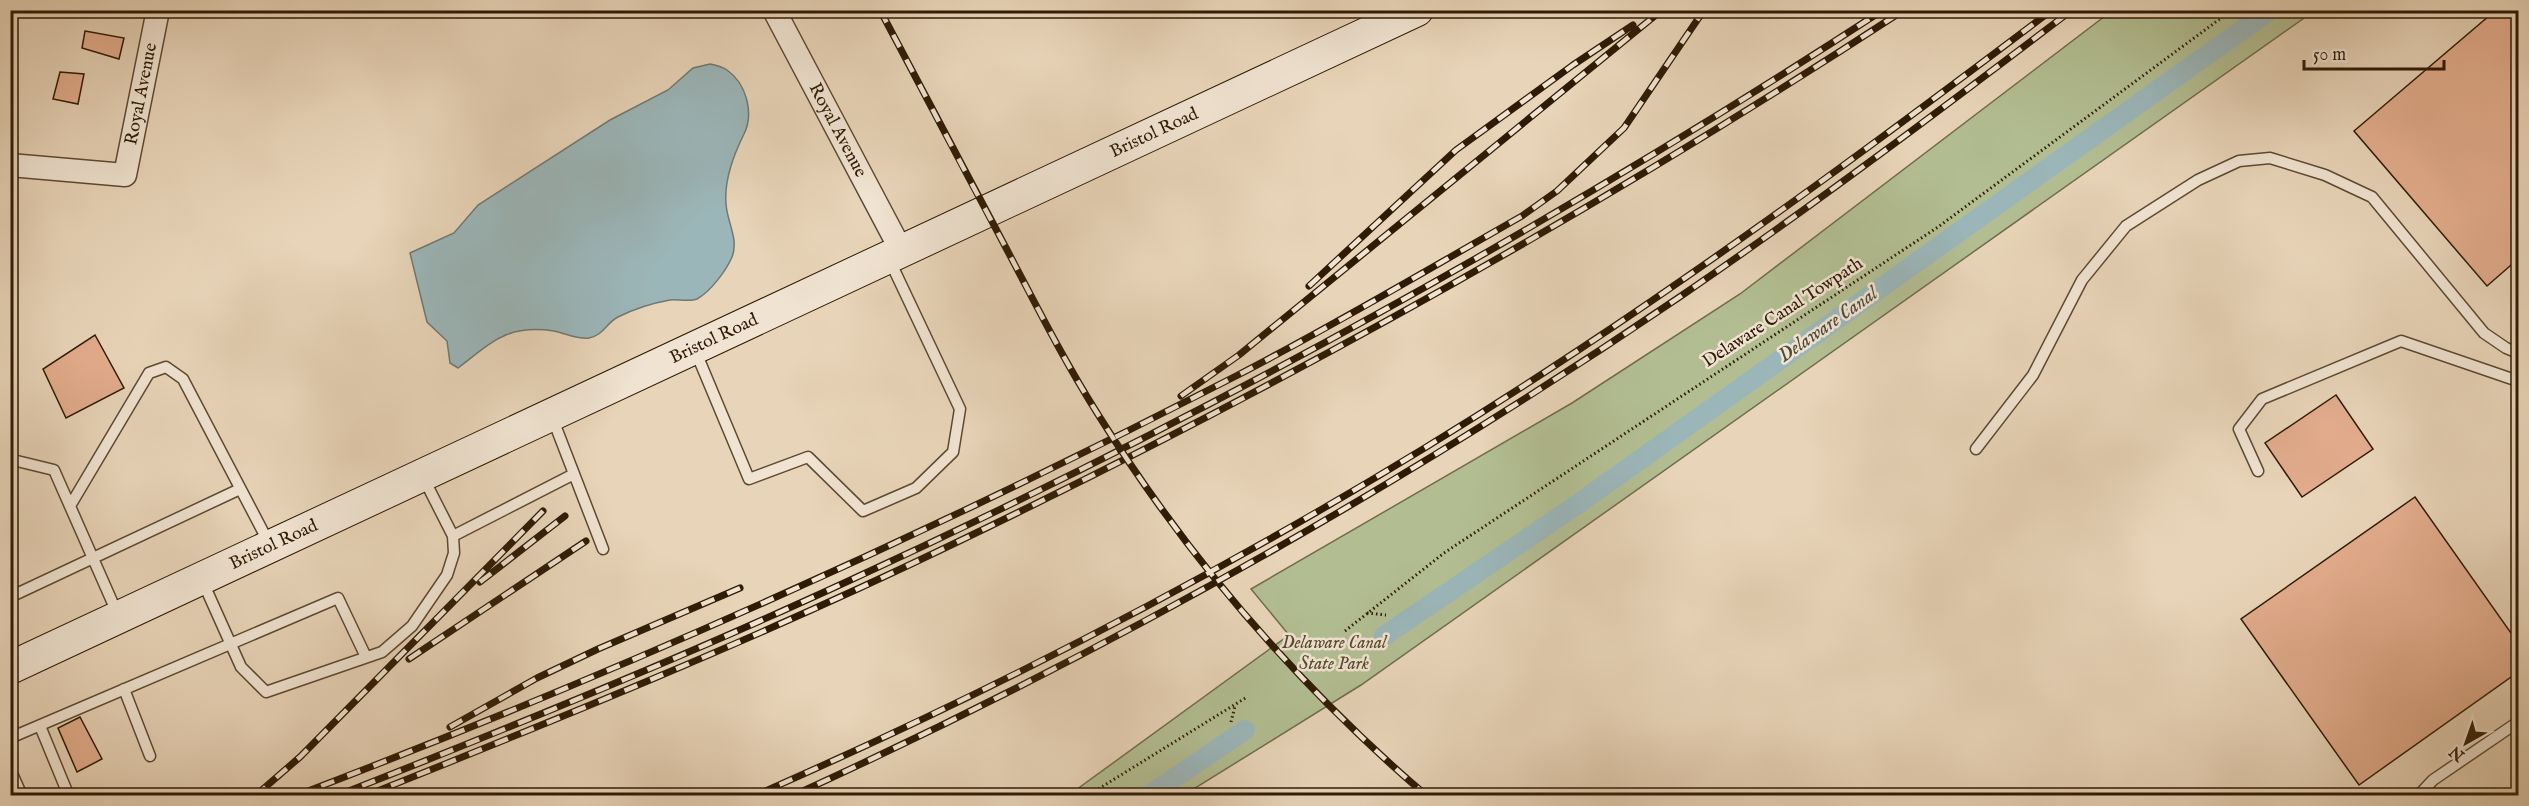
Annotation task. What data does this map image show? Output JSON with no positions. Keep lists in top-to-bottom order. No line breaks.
{"streets":{"main road":["Bristol Road"],"street":["Royal Avenue"],"path":["Delaware Canal Towpath"]},"crossings":[["Royal Avenue","Bristol Road"]],"water":["Delaware Canal"],"parks":["Delaware Canal State Park"],"scale_bar":"50 m","north":"bottom left"}
